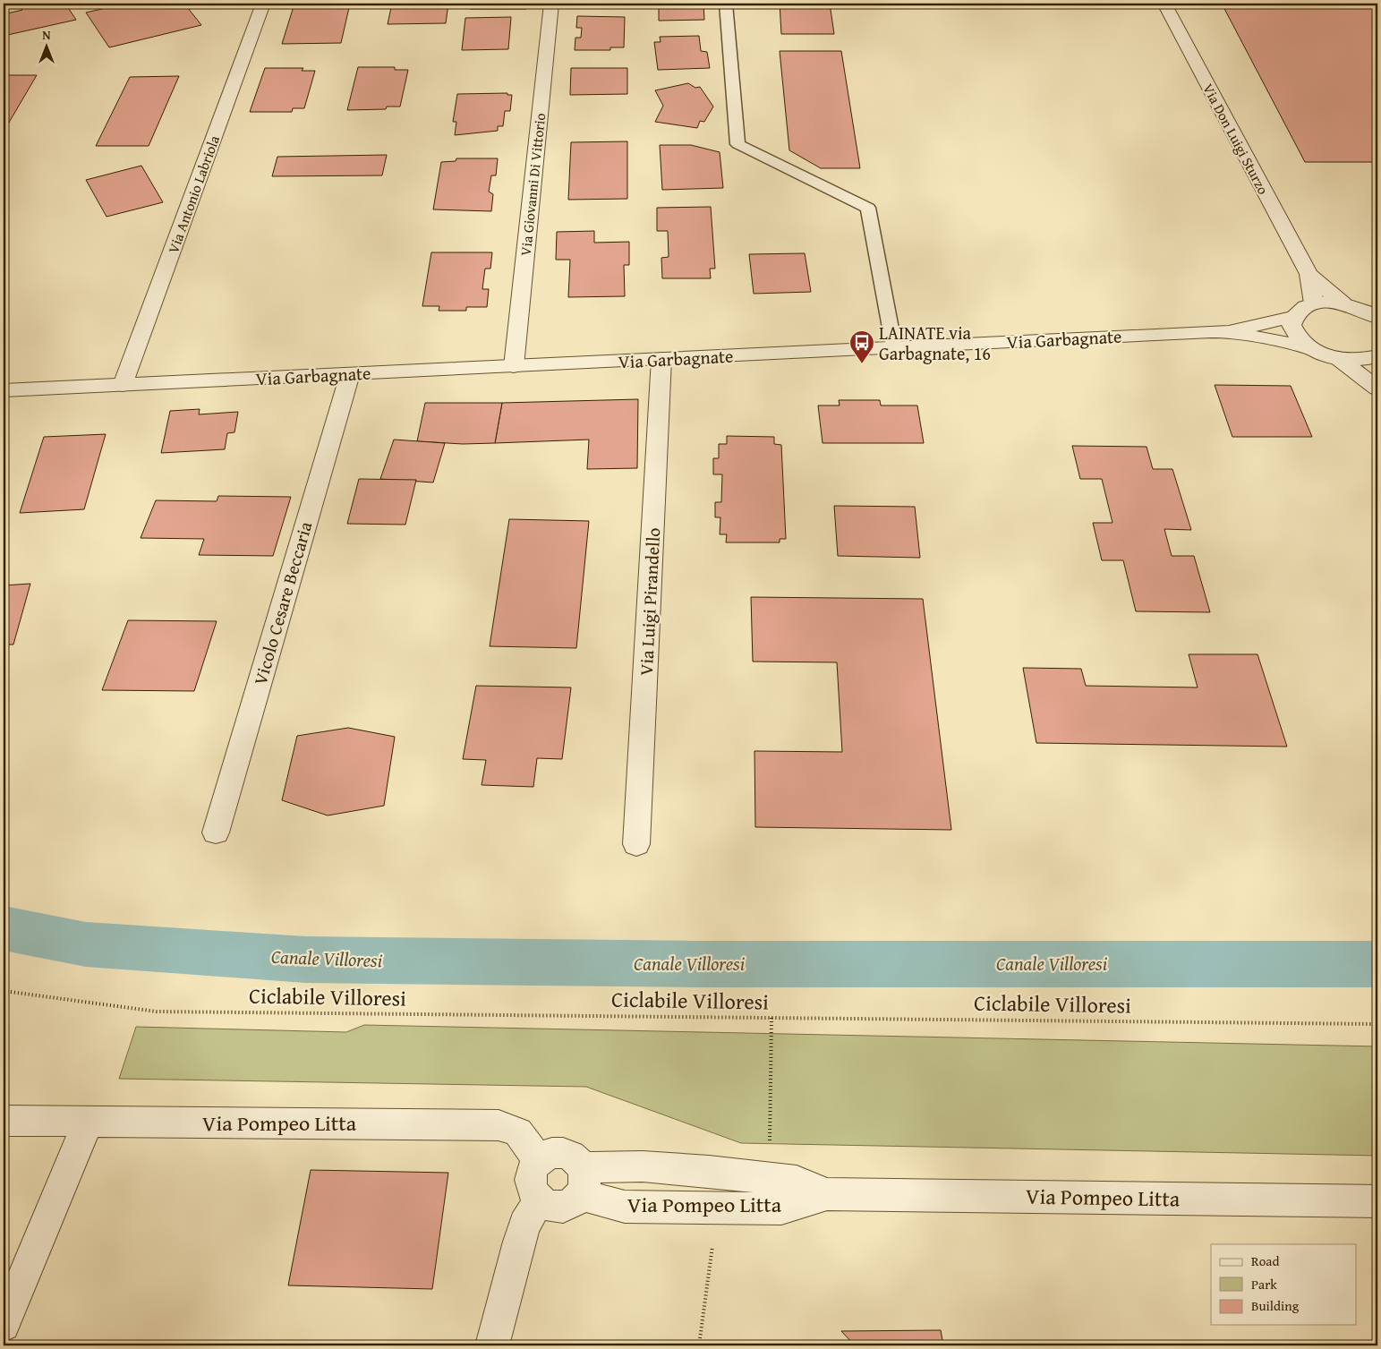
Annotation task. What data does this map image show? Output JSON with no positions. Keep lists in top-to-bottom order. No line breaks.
{"streets":{"street":["Via Don Luigi Sturzo","Via Giovanni Di Vittorio","Via Antonio Labriola","Via Garbagnate","Via Luigi Pirandello","Vicolo Cesare Beccaria","Via Pompeo Litta"],"path":["Ciclabile Villoresi"]},"crossings":[["Via Giovanni Di Vittorio","Via Garbagnate"],["Via Antonio Labriola","Via Garbagnate"],["Via Garbagnate","Via Luigi Pirandello"],["Via Garbagnate","Vicolo Cesare Beccaria"]],"water":["Canale Villoresi"],"places":{"bus stop":["LAINATE via Garbagnate, 16"]},"legend":["Road","Park","Building"],"north":"top"}
